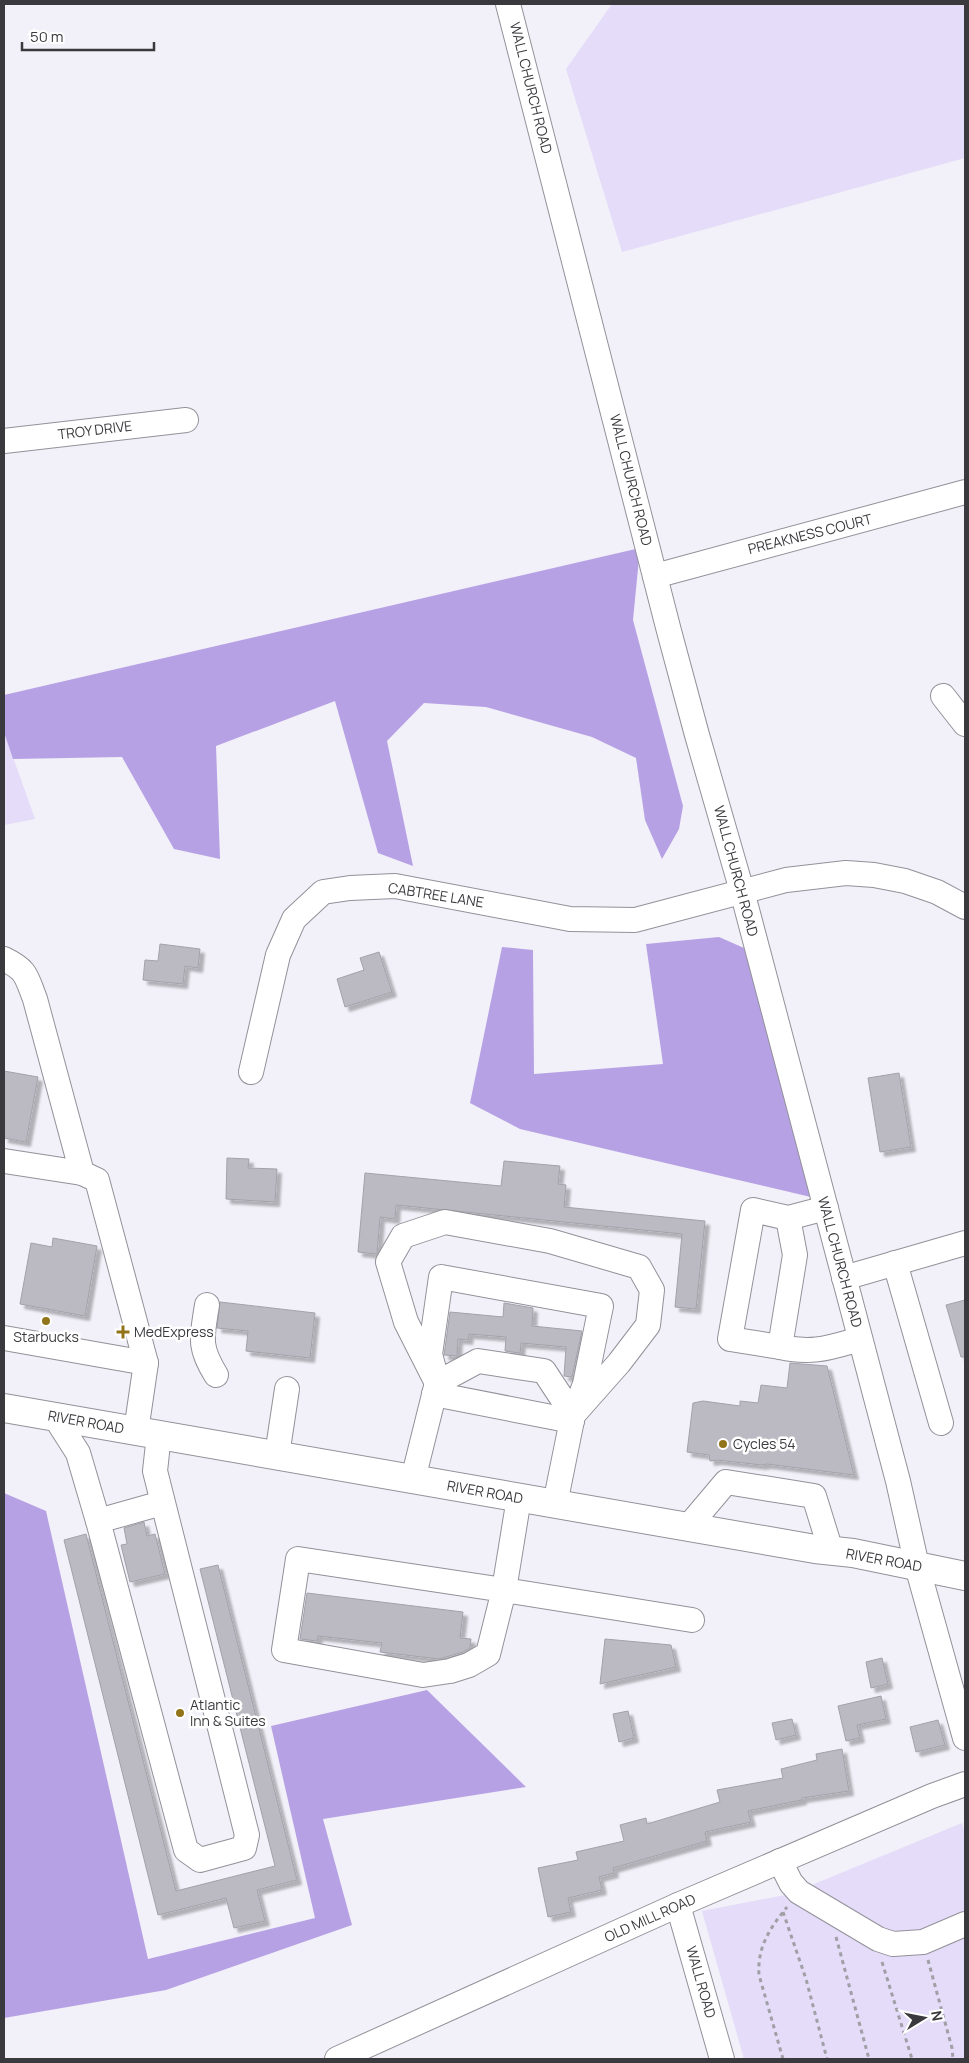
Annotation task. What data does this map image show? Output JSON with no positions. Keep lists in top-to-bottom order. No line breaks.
{"streets":{"highway":["RIVER ROAD"],"street":["WALL CHURCH ROAD","TROY DRIVE","PREAKNESS COURT","CABTREE LANE","OLD MILL ROAD","WALL ROAD"]},"crossings":[["WALL CHURCH ROAD","PREAKNESS COURT"],["WALL CHURCH ROAD","CABTREE LANE"],["WALL CHURCH ROAD","RIVER ROAD"],["OLD MILL ROAD","WALL ROAD"]],"places":{"other":["Starbucks","Cycles 54","Atlantic Inn & Suites"],"health":["MedExpress"]},"scale_bar":"50 m","north":"right"}
